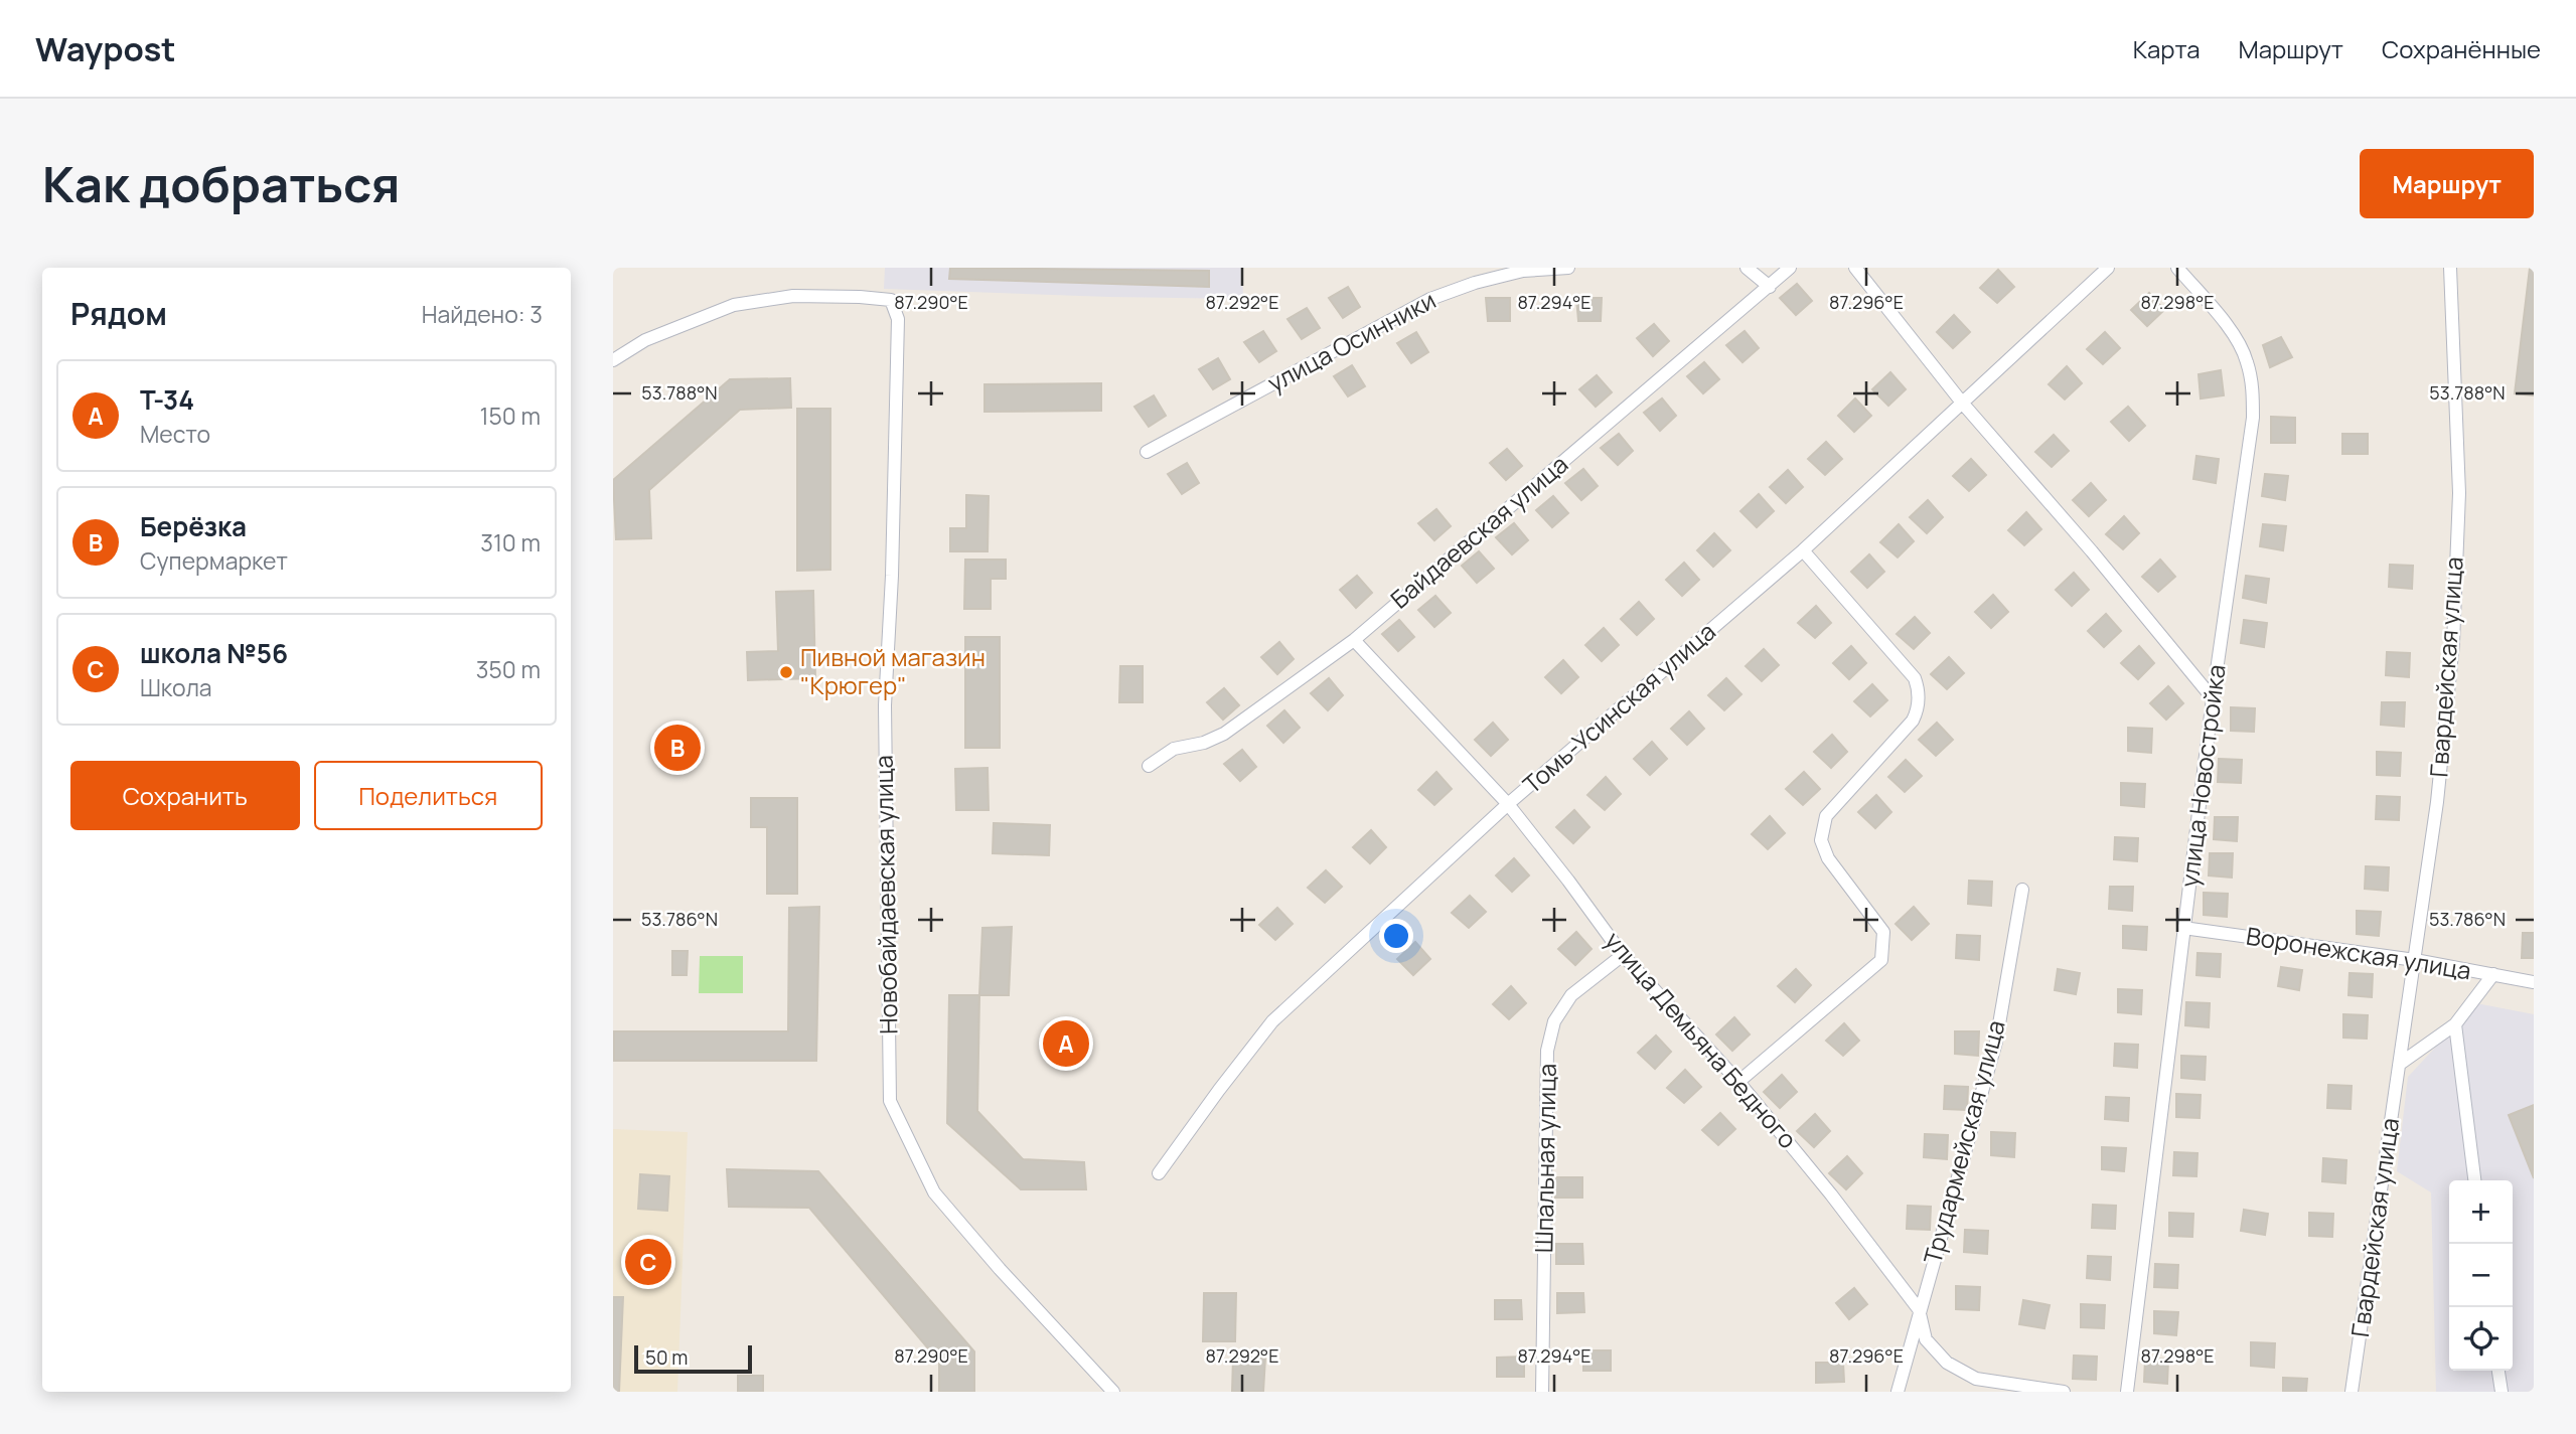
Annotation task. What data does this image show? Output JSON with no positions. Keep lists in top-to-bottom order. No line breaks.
{"streets":{"street":["улица Осинники","Байдаевская улица","Гвардейская улица","Томь-Усинская улица","улица Новостройка","Новобайдаевская улица","Воронежская улица","улица Демьяна Бедного","Трудармейская улица","Шпальная улица"]},"crossings":[["Байдаевская улица","улица Демьяна Бедного"],["Гвардейская улица","Воронежская улица"],["Томь-Усинская улица","улица Демьяна Бедного"],["улица Новостройка","Воронежская улица"],["улица Демьяна Бедного","Трудармейская улица"],["улица Демьяна Бедного","Шпальная улица"]],"places":["Пивной магазин \"Крюгер\""],"scale_bar":"50 m","page":{"header":"Waypost","nav":["Карта","Маршрут","Сохранённые"],"buttons":["Маршрут",["Сохранить","Поделиться"]],"title":"Как добраться","heading":["Рядом","Найдено: 3"],"list":[{"mark":"A","name":"T-34","note":"Место","value":"150 m"},{"mark":"B","name":"Берёзка","note":"Супермаркет","value":"310 m"},{"mark":"C","name":"школа №56","note":"Школа","value":"350 m"}],"pins":["B","A","C"],"map_buttons":["+","−"],"scale":"50 m"},"coordinates":["87.290°E","87.292°E","87.294°E","87.296°E","87.298°E","53.788°N","53.786°N"]}
